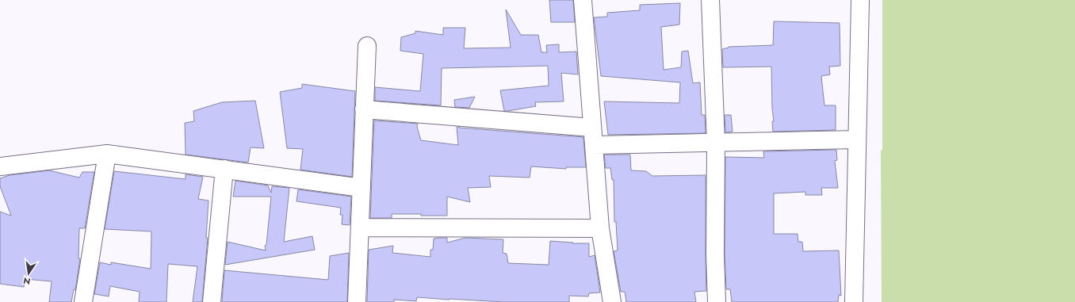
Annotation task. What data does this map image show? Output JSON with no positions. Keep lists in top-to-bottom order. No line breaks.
{"north":"bottom"}
